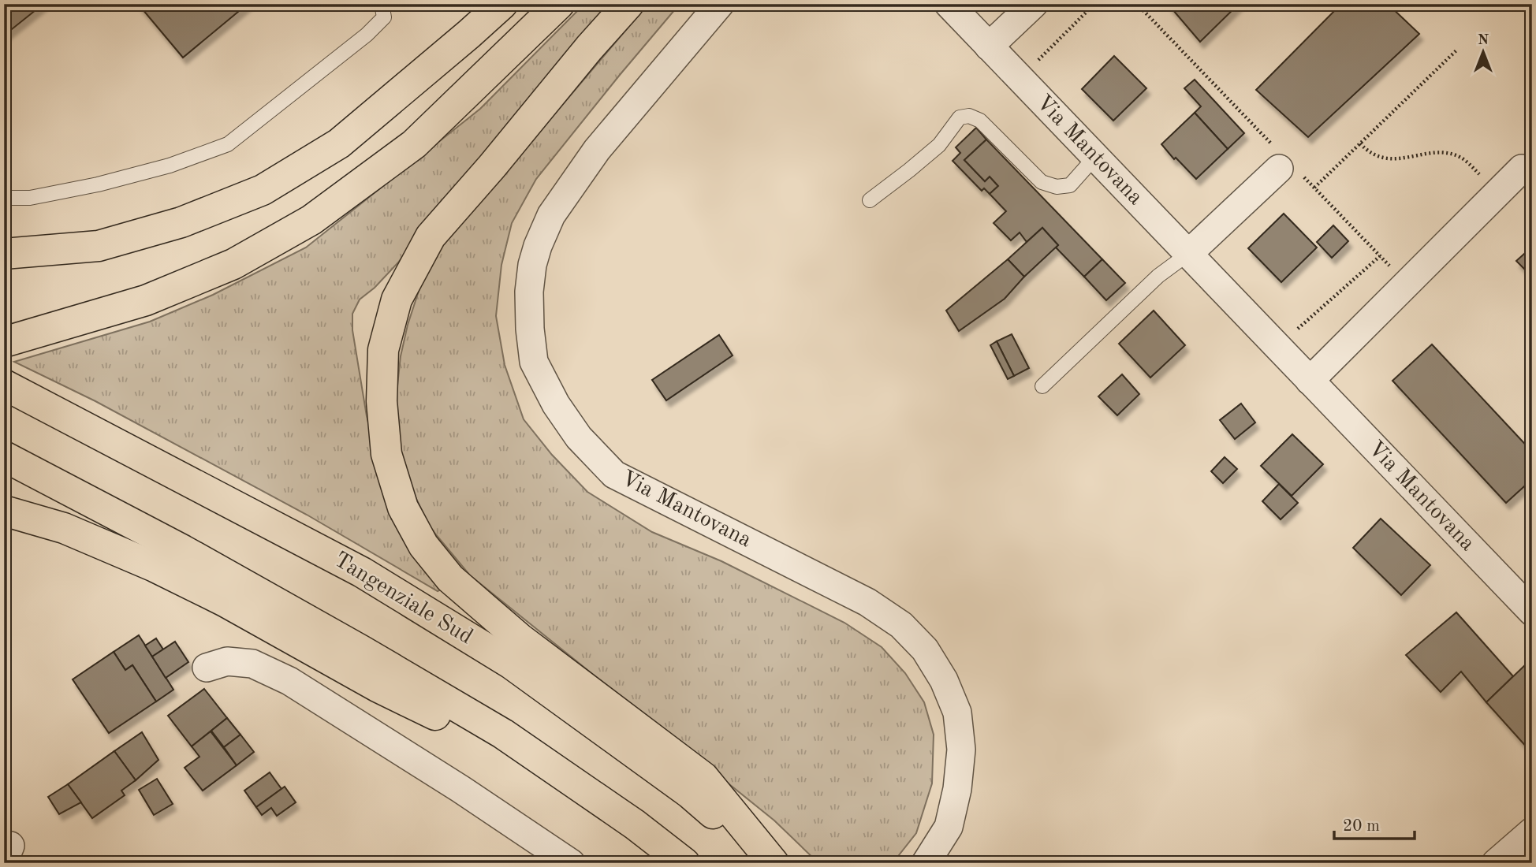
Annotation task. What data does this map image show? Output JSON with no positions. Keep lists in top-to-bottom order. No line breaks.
{"streets":{"highway":["Tangenziale Sud"],"street":["Via Mantovana"]},"scale_bar":"20 m","north":"top"}
